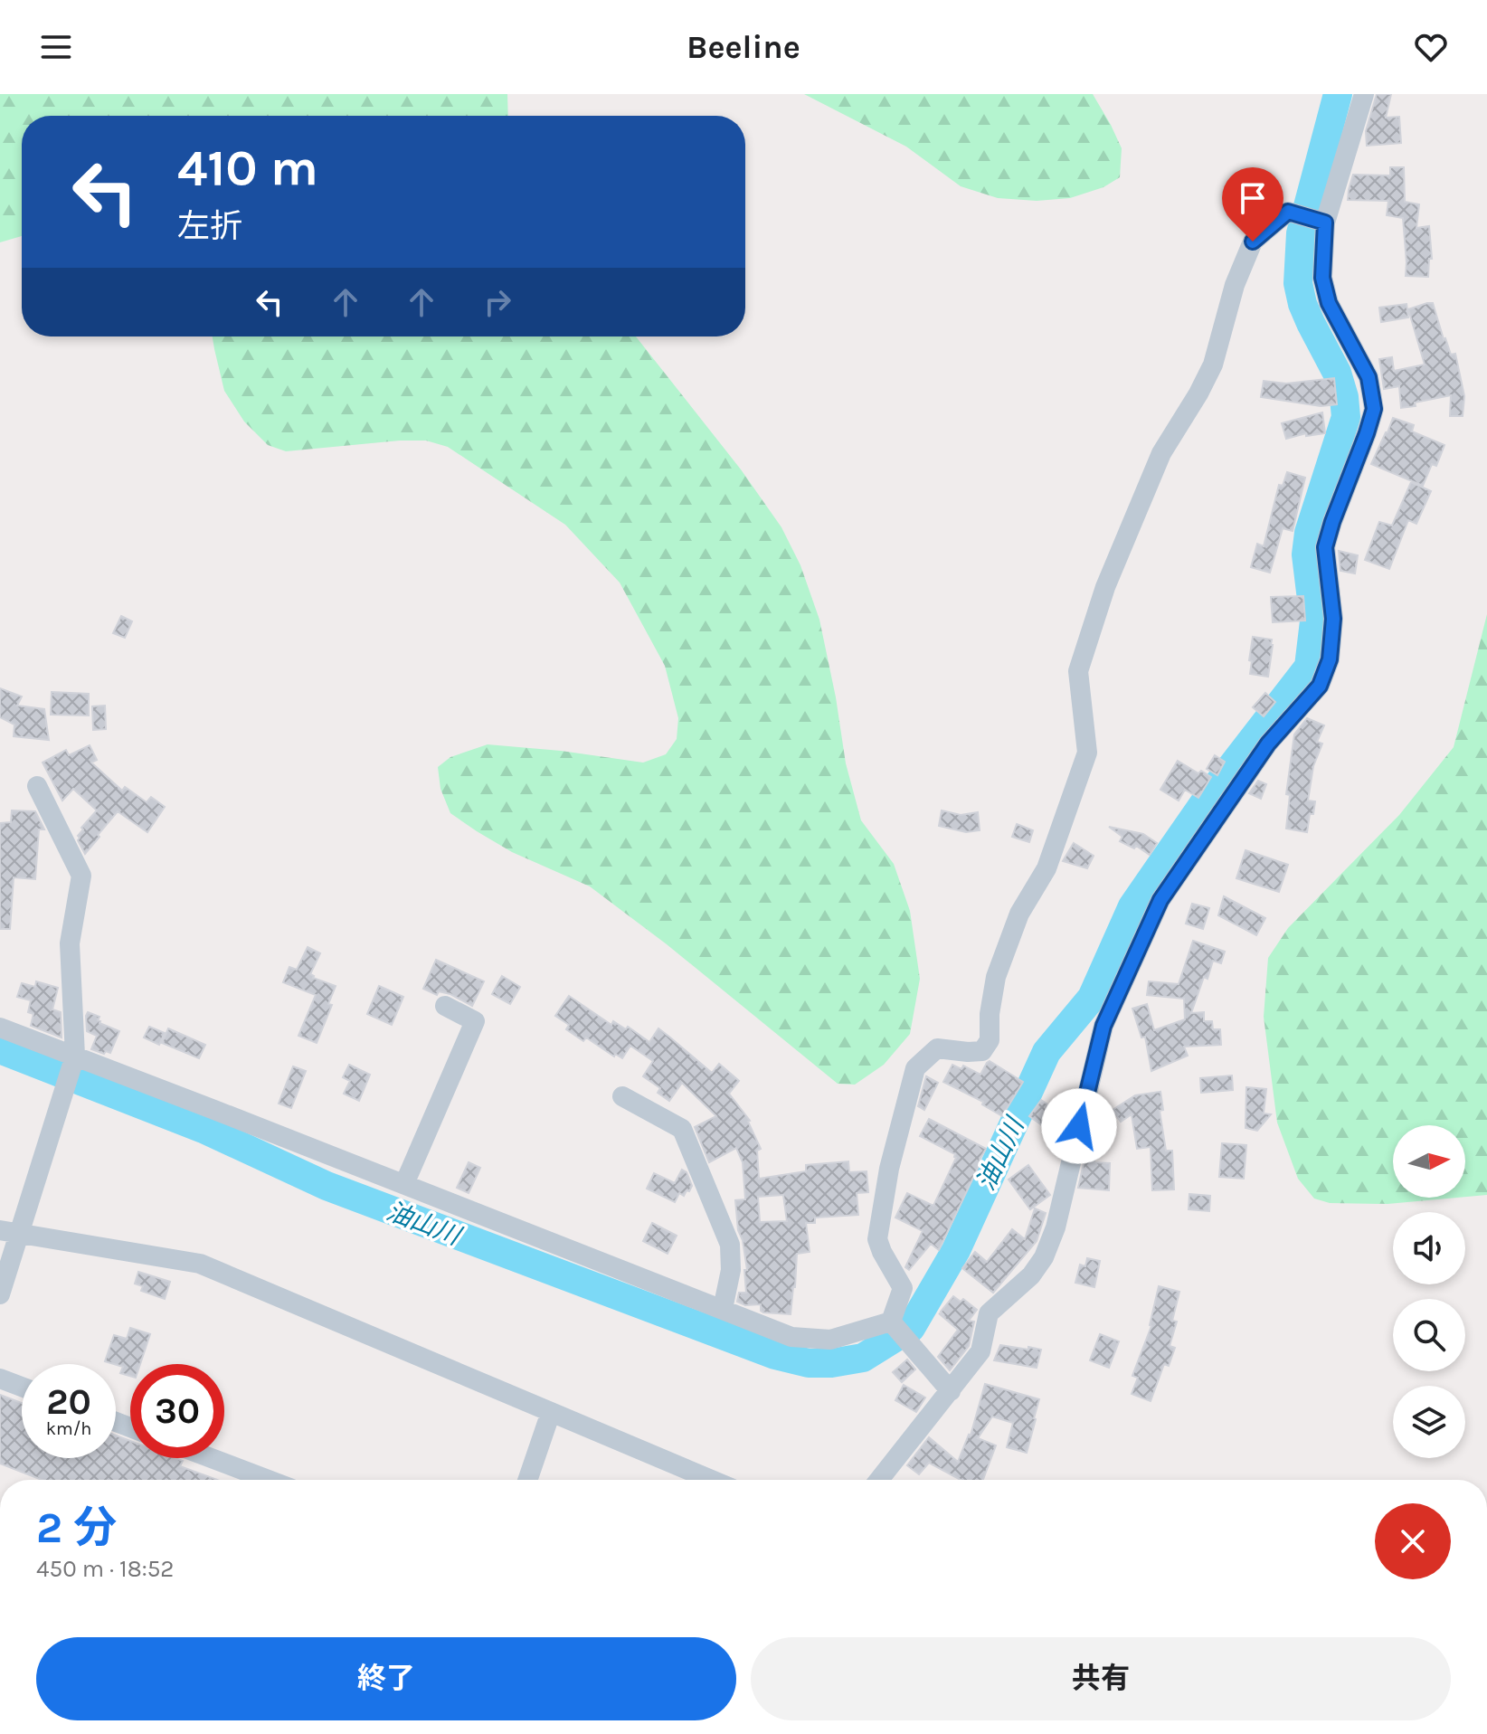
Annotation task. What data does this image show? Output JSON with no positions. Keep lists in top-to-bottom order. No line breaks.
{"water":["油山川"],"north":"right","page":{"header":"Beeline","turn":["410 m","左折"],"speed":"20 km/h","limit":"30","heading":["2 分","450 m · 18:52"],"buttons":["終了","共有"]}}
